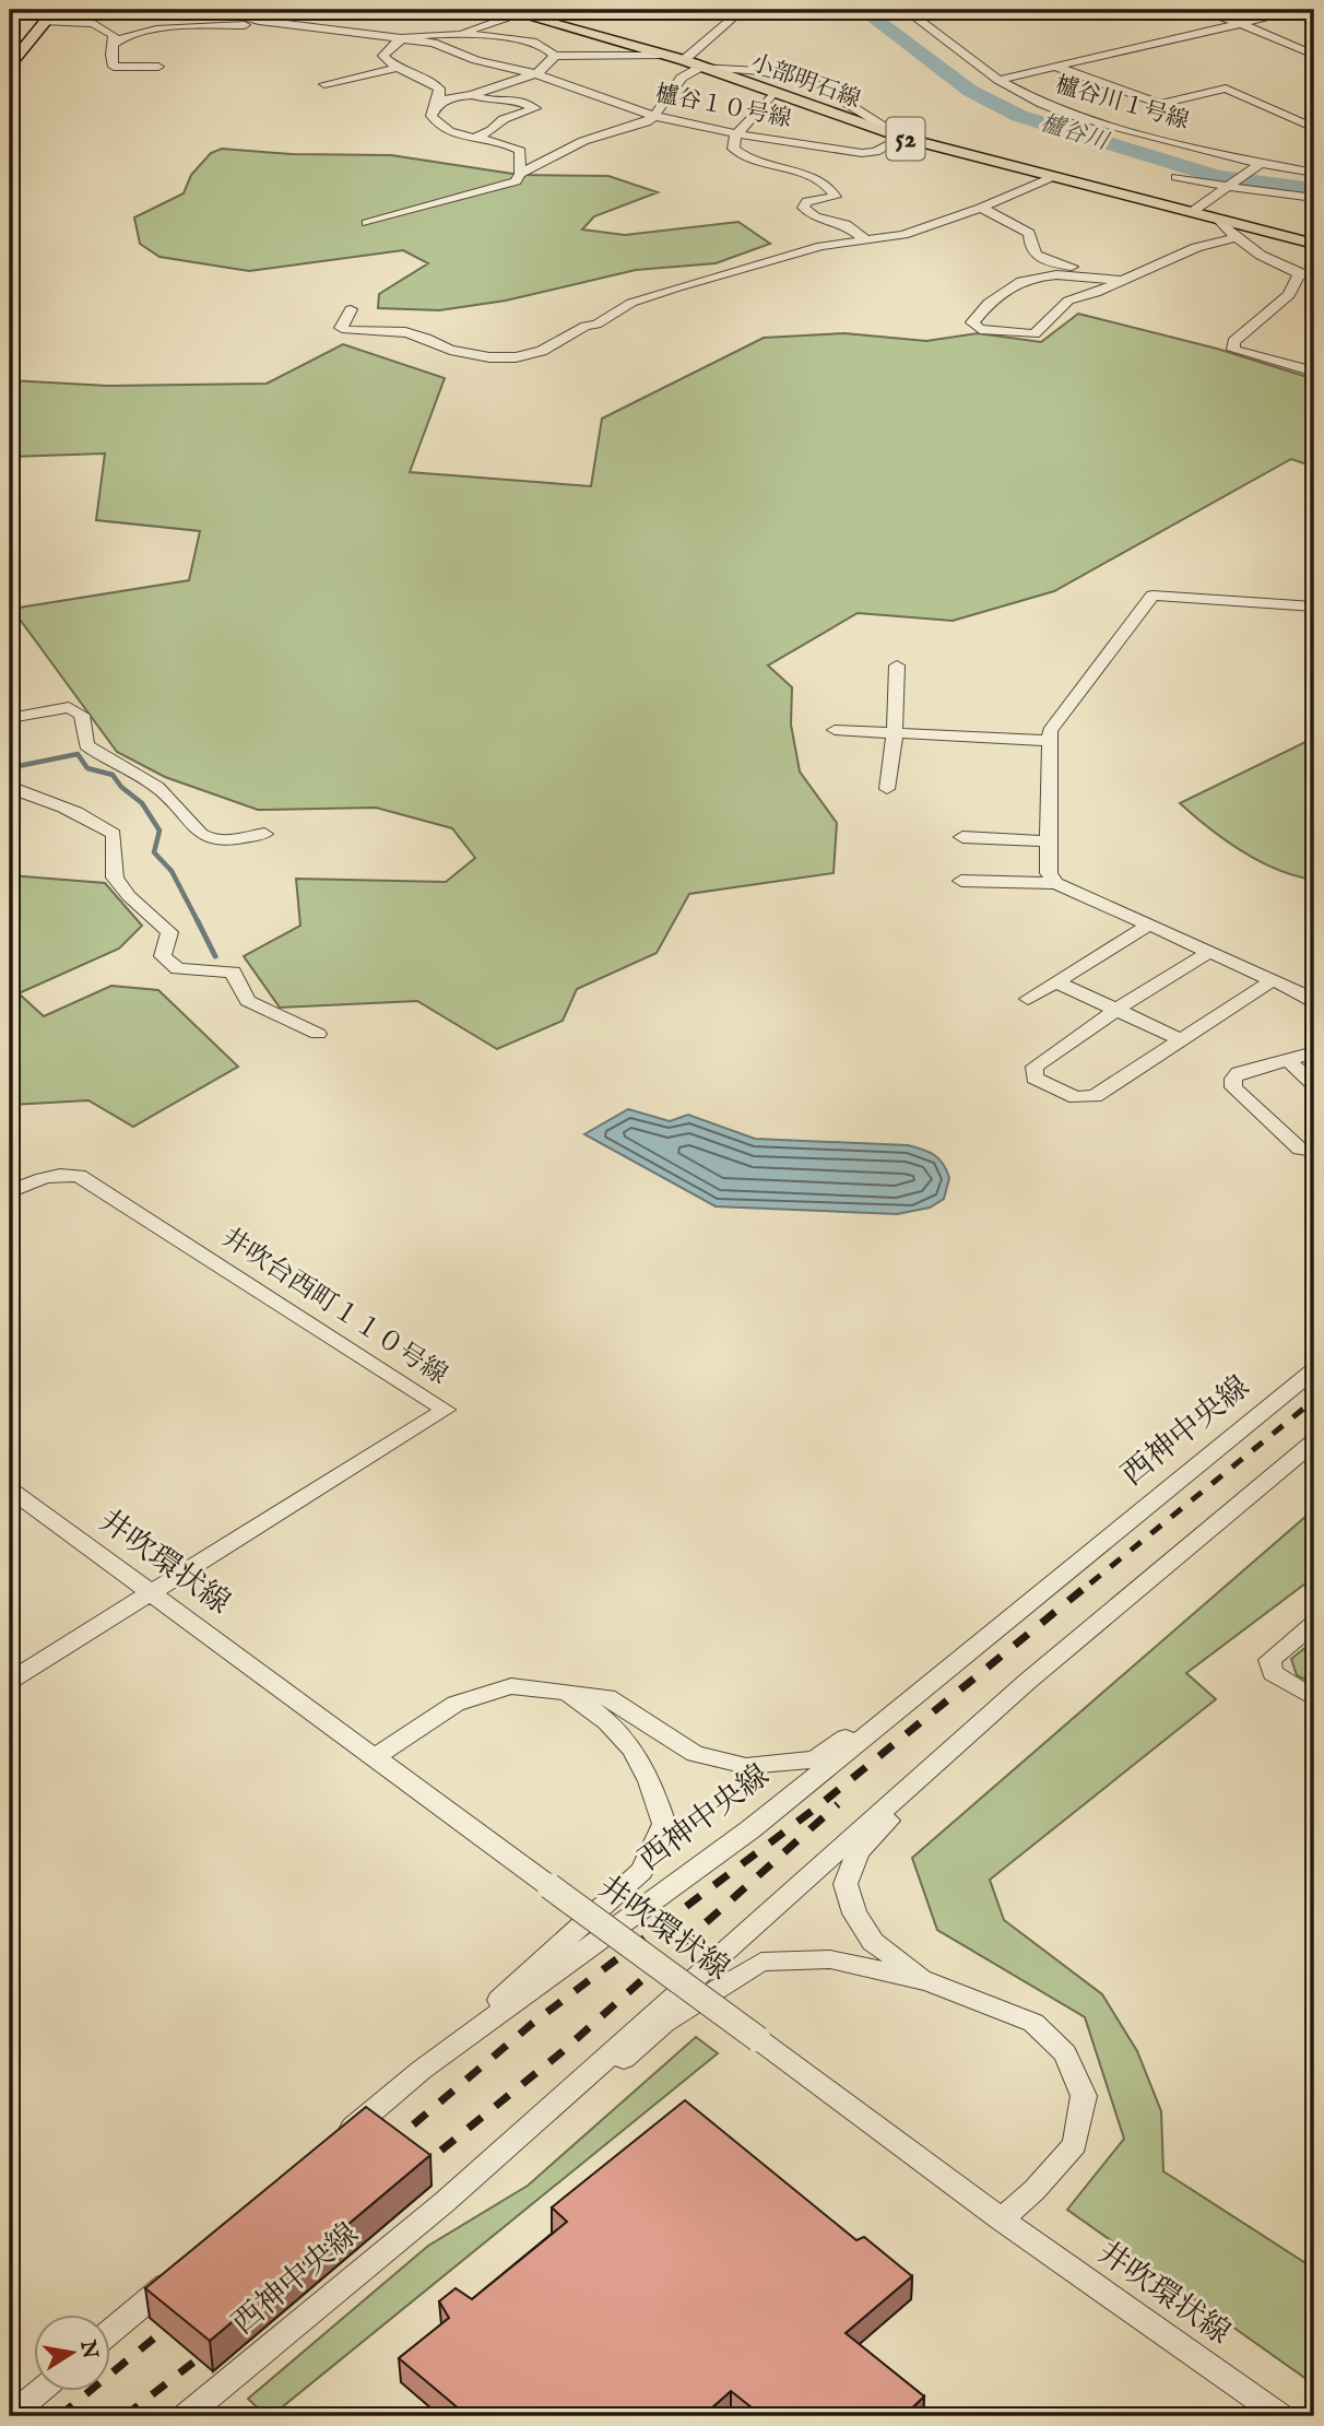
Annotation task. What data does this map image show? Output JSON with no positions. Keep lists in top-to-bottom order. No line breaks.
{"streets":{"main road":["小部明石線","52"],"street":["櫨谷川１号線","櫨谷１０号線","井吹台西町１１０号線","西神中央線","井吹環状線"]},"crossings":[["小部明石線","櫨谷１０号線"],["井吹台西町１１０号線","井吹環状線"]],"water":["櫨谷川"],"north":"right"}
